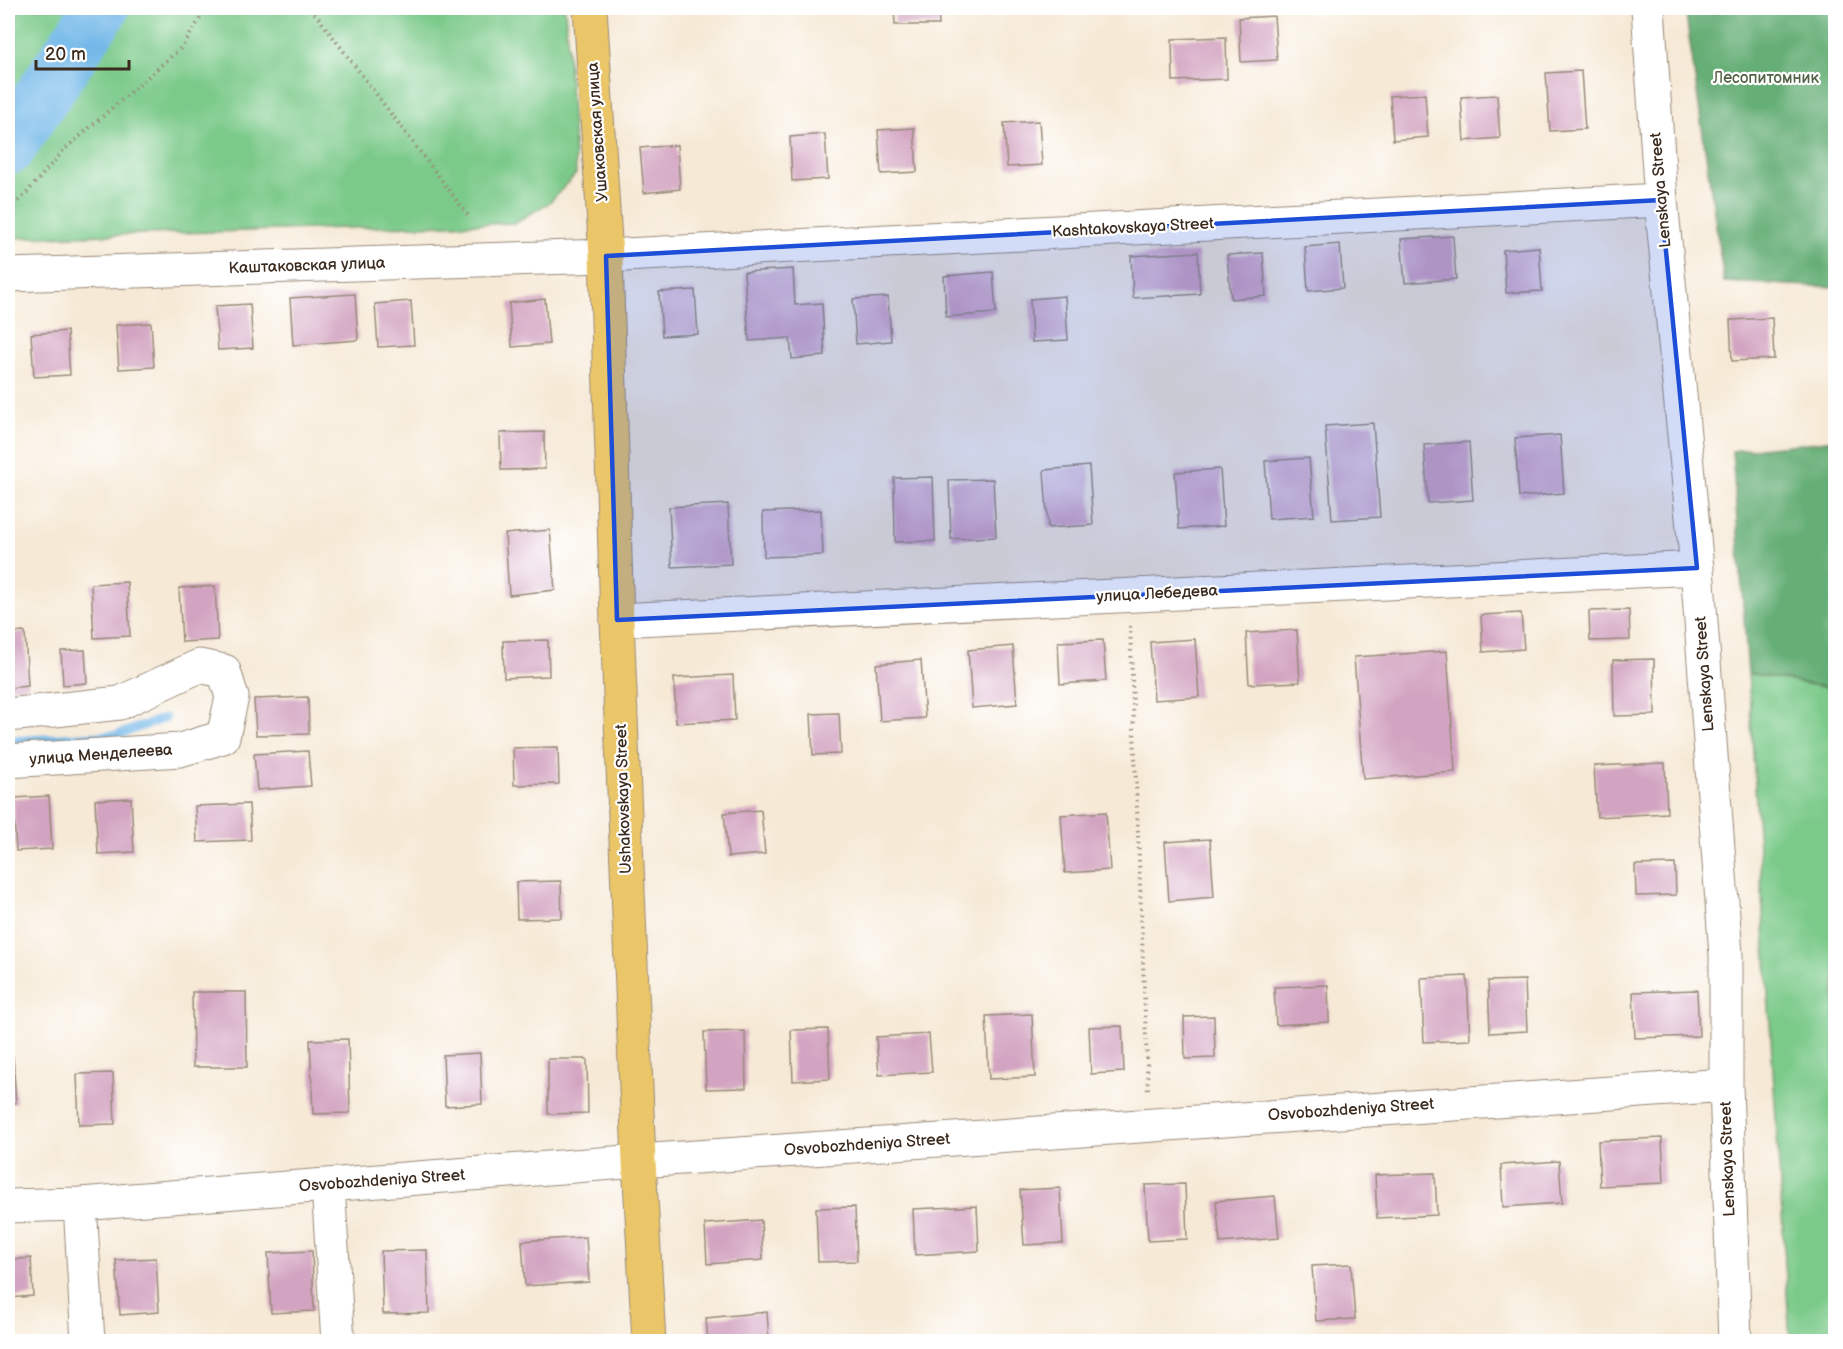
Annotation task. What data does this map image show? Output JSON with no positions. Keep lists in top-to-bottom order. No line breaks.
{"streets":{"main road":["Ушаковская улица","Ushakovskaya Street"],"street":["Lenskaya Street","Kashtakovskaya Street","Каштаковская улица","улица Лебедева","улица Менделеева","Osvobozhdeniya Street"]},"crossings":[["Ушаковская улица","Kashtakovskaya Street"],["Ушаковская улица","Каштаковская улица"],["Ушаковская улица","Ushakovskaya Street"],["Lenskaya Street","Kashtakovskaya Street"],["Lenskaya Street","улица Лебедева"],["Lenskaya Street","Osvobozhdeniya Street"],["Kashtakovskaya Street","Каштаковская улица"],["Kashtakovskaya Street","Ushakovskaya Street"],["Каштаковская улица","Ushakovskaya Street"],["улица Лебедева","Ushakovskaya Street"],["Ushakovskaya Street","Osvobozhdeniya Street"]],"parks":["Лесопитомник"],"scale_bar":"20 m"}
